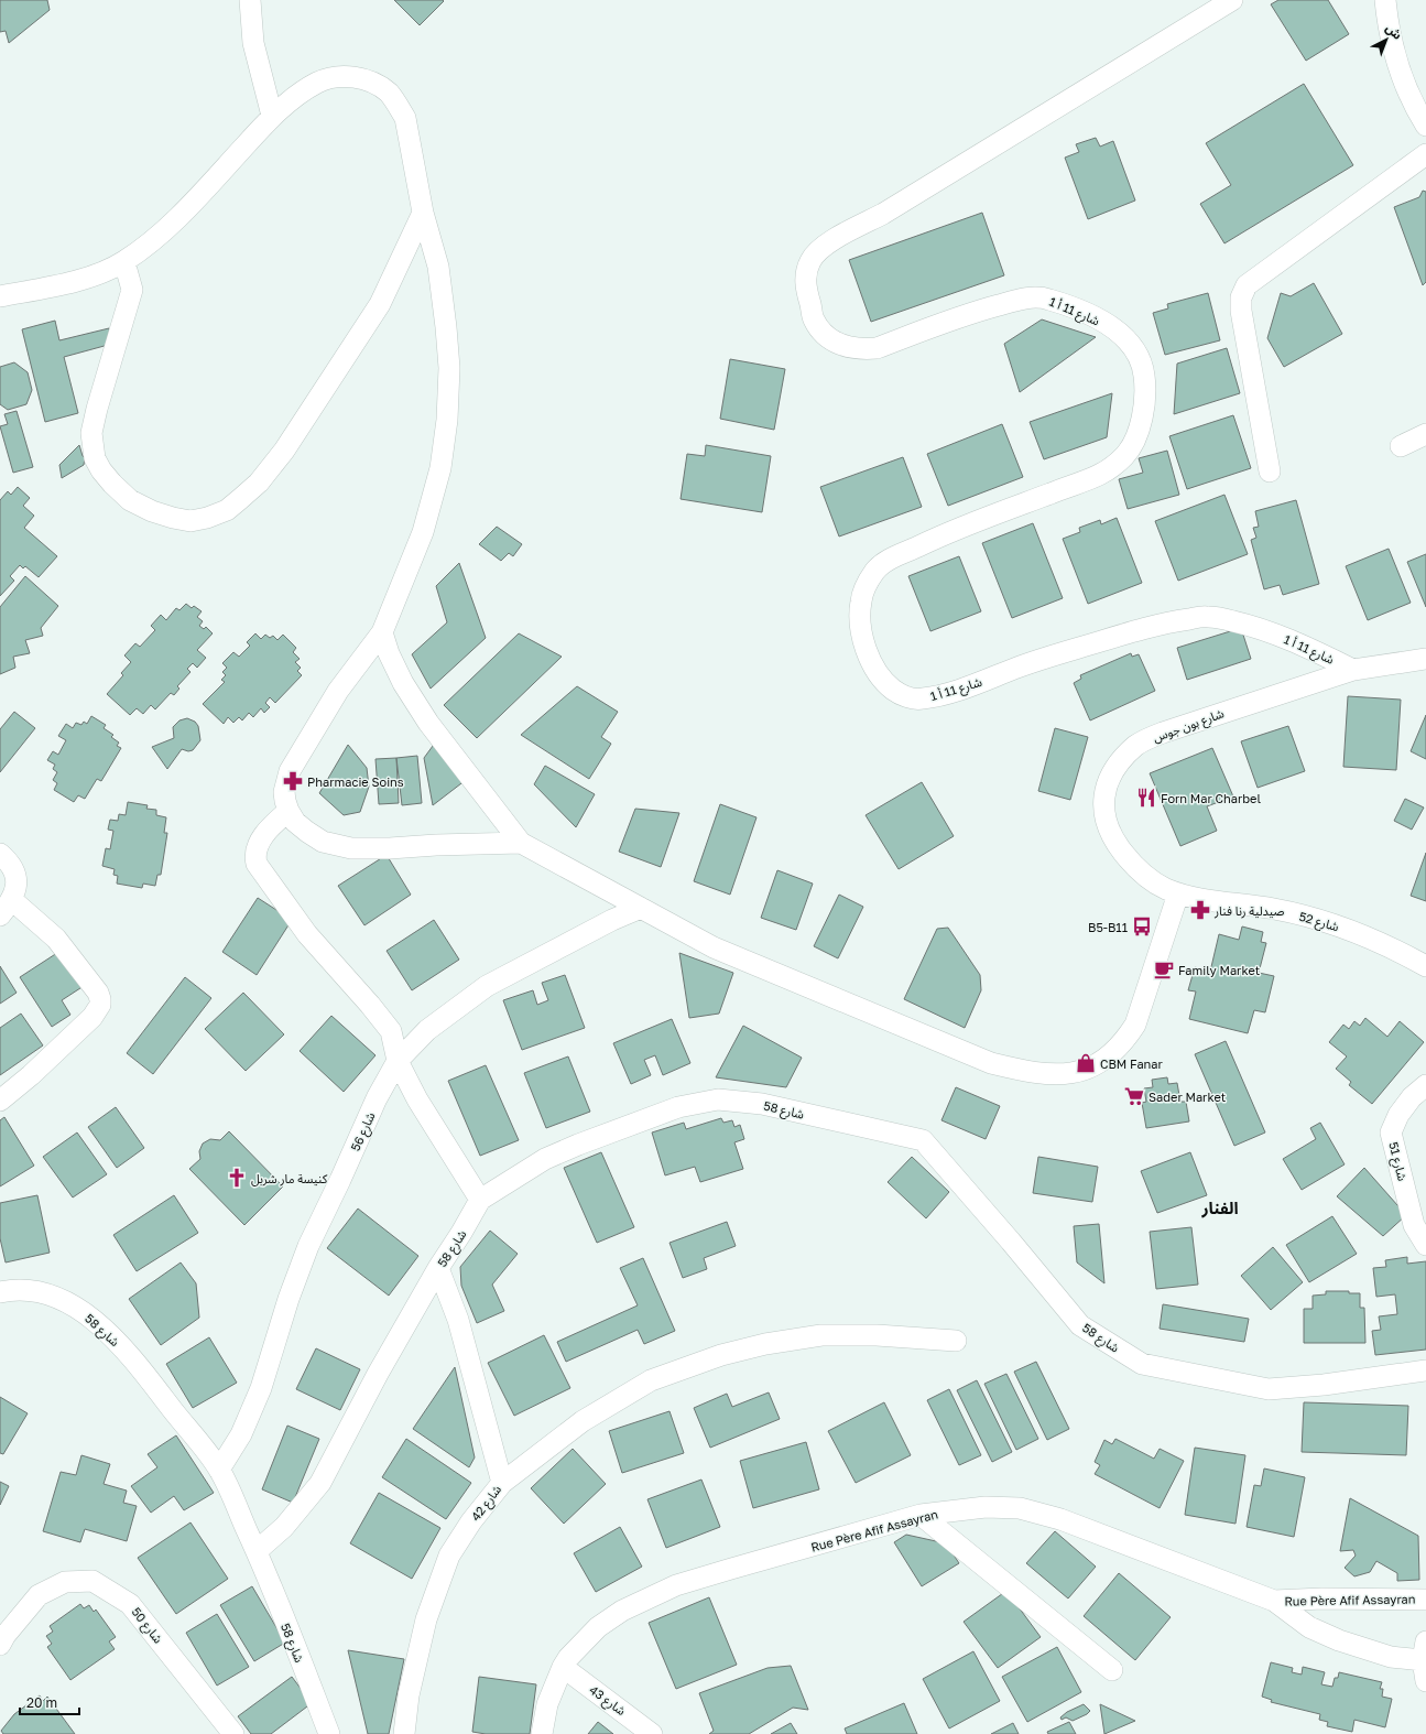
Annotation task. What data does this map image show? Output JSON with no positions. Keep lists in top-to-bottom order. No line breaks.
{"streets":{"street":["شارع 11 أ 1","شارع بون جوس","شارع 52","شارع 58","شارع 56","شارع 51","شارع 42","Rue Père Afif Assayran","شارع 50","شارع 43"]},"crossings":[["شارع 11 أ 1","شارع بون جوس"],["شارع بون جوس","شارع 52"],["شارع 58","شارع 56"],["شارع 58","شارع 42"],["Rue Père Afif Assayran","شارع 43"]],"districts":["الفنار"],"places":{"pharmacy":["Pharmacie Soins","صيدلية رنا فنار"],"restaurant":["Forn Mar Charbel"],"bus stop":["B5-B11"],"cafe":["Family Market"],"shop":["CBM Fanar"],"supermarket":["Sader Market"],"church":["كنيسة مار شربل"]},"scale_bar":"20 m","north":"top right"}
